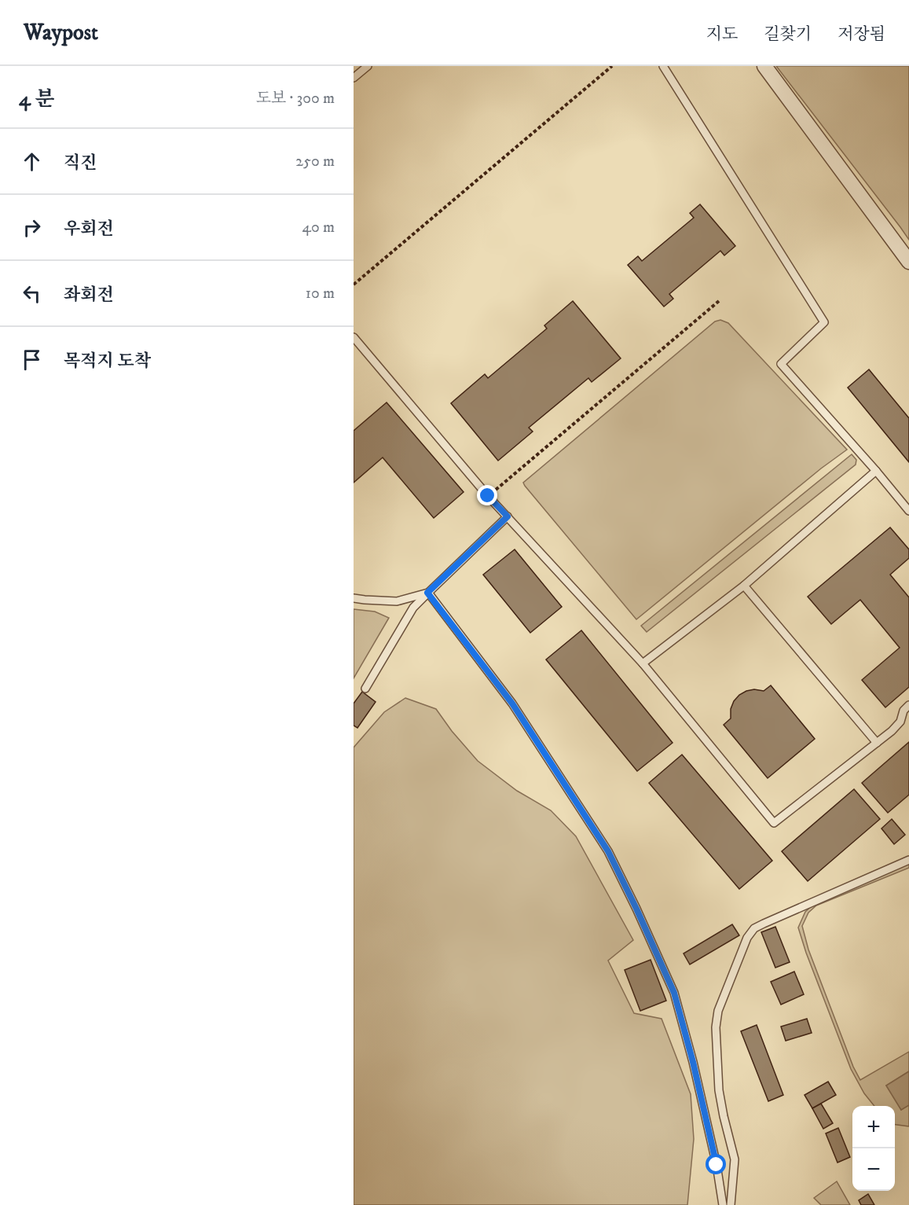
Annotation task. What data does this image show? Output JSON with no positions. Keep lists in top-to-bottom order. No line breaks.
{"page":{"header":"Waypost","nav":["지도","길찾기","저장됨"],"heading":["4 분","도보 · 300 m"],"list":[["직진","250 m"],["우회전","40 m"],["좌회전","10 m"],"목적지 도착"],"map_buttons":["+","−"]}}
